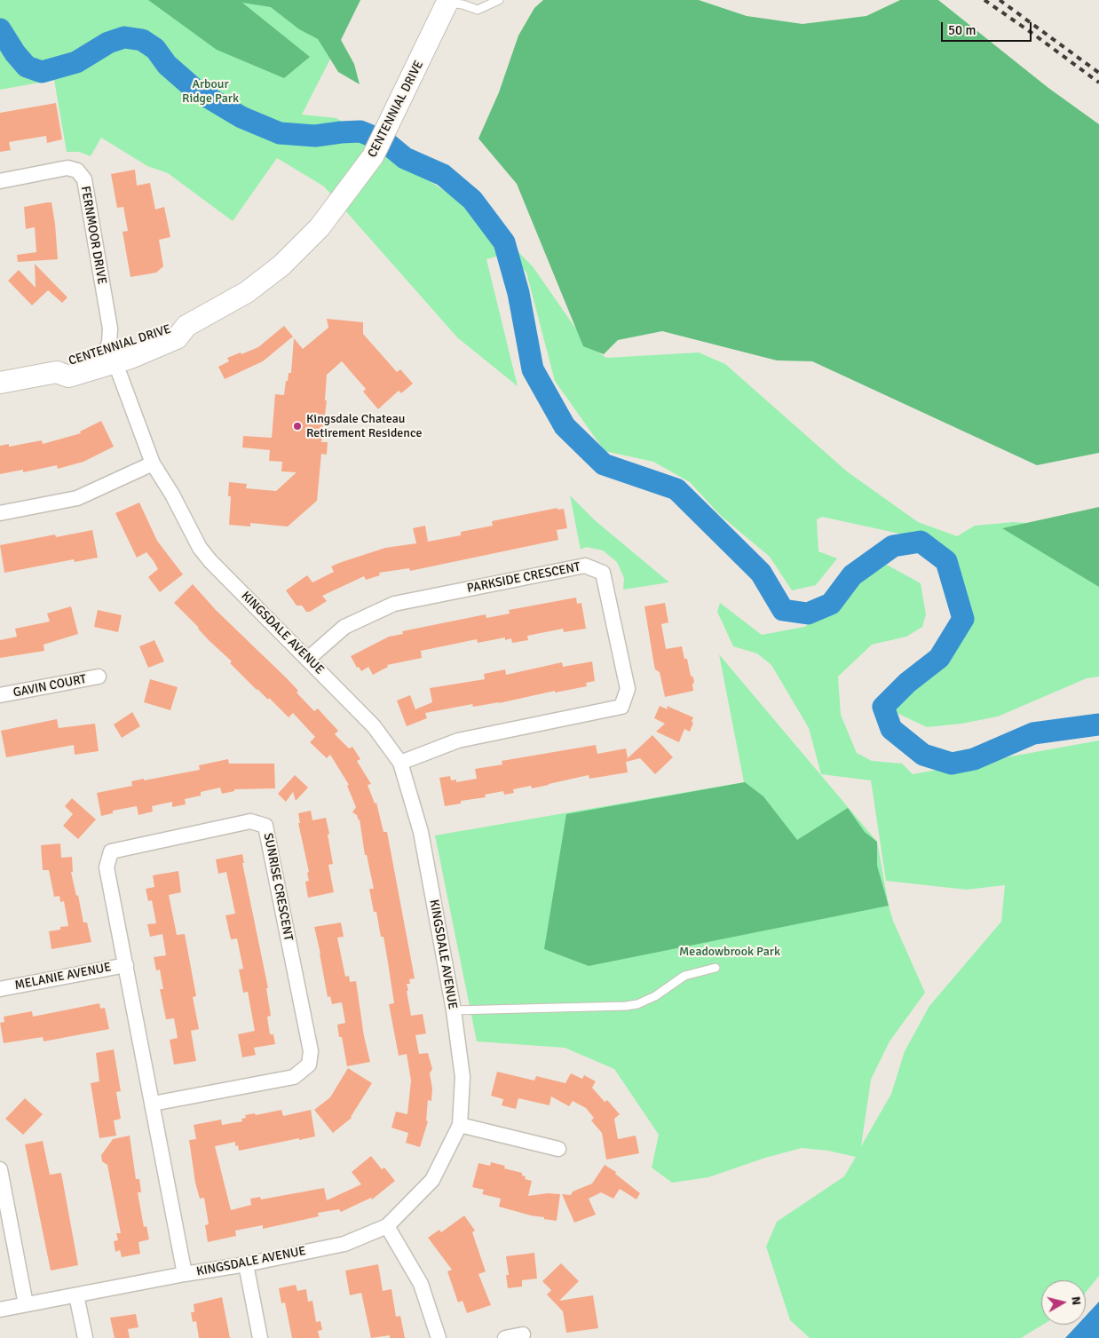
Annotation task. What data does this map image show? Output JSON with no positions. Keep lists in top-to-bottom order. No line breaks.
{"streets":{"main road":["CENTENNIAL DRIVE"],"street":["FERNMOOR DRIVE","PARKSIDE CRESCENT","KINGSDALE AVENUE","GAVIN COURT","SUNRISE CRESCENT","MELANIE AVENUE"]},"crossings":[["CENTENNIAL DRIVE","FERNMOOR DRIVE"],["CENTENNIAL DRIVE","KINGSDALE AVENUE"],["FERNMOOR DRIVE","KINGSDALE AVENUE"],["PARKSIDE CRESCENT","KINGSDALE AVENUE"],["KINGSDALE AVENUE","SUNRISE CRESCENT"],["SUNRISE CRESCENT","MELANIE AVENUE"]],"parks":["Arbour Ridge Park","Meadowbrook Park"],"places":["Kingsdale Chateau Retirement Residence"],"scale_bar":"50 m","north":"right"}
